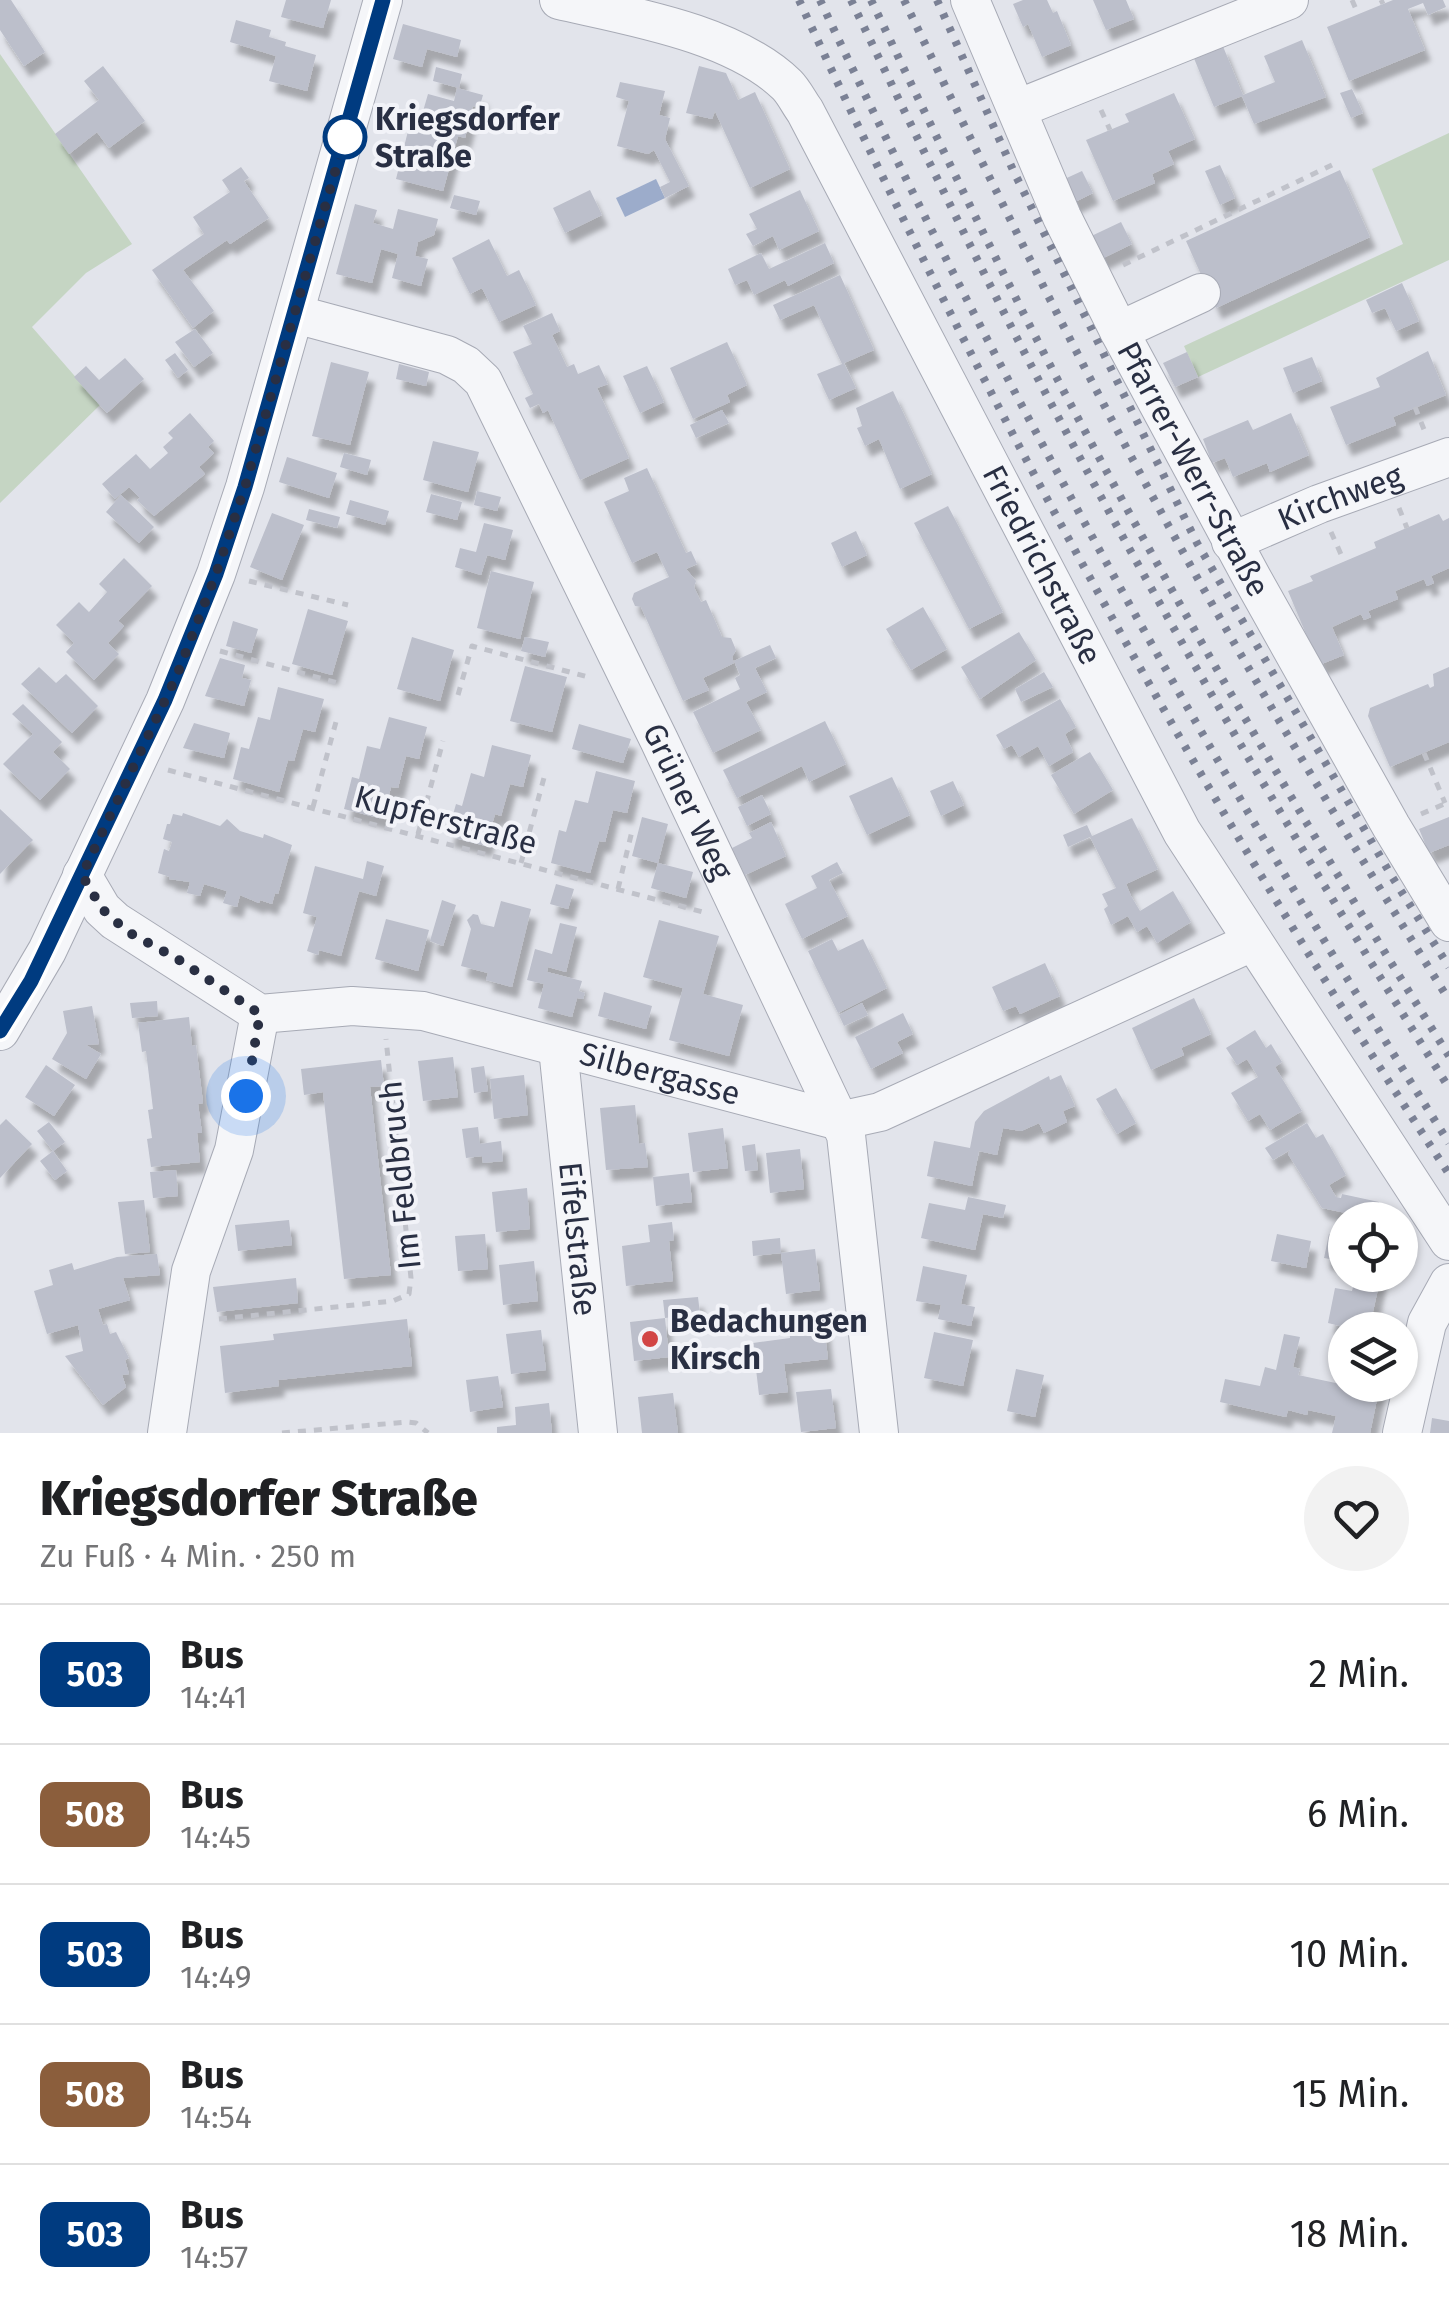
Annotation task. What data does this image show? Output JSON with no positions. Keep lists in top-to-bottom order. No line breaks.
{"streets":{"street":["Pfarrer-Werr-Straße","Kirchweg","Friedrichstraße","Grüner Weg","Silbergasse","Eifelstraße"],"path":["Kupferstraße","Im Feldbruch"]},"crossings":[["Pfarrer-Werr-Straße","Kirchweg"],["Friedrichstraße","Silbergasse"],["Grüner Weg","Kupferstraße"],["Grüner Weg","Silbergasse"],["Silbergasse","Im Feldbruch"],["Silbergasse","Eifelstraße"]],"places":["Kriegsdorfer Straße","Bedachungen Kirsch"],"lines":["bus line 503"],"page":{"heading":["Kriegsdorfer Straße","Zu Fuß · 4 Min. · 250 m"],"list":[{"mark":"503","name":"Bus","note":"14:41","value":"2 Min."},{"mark":"508","name":"Bus","note":"14:45","value":"6 Min."},{"mark":"503","name":"Bus","note":"14:49","value":"10 Min."},{"mark":"508","name":"Bus","note":"14:54","value":"15 Min."},{"mark":"503","name":"Bus","note":"14:57","value":"18 Min."}]}}
